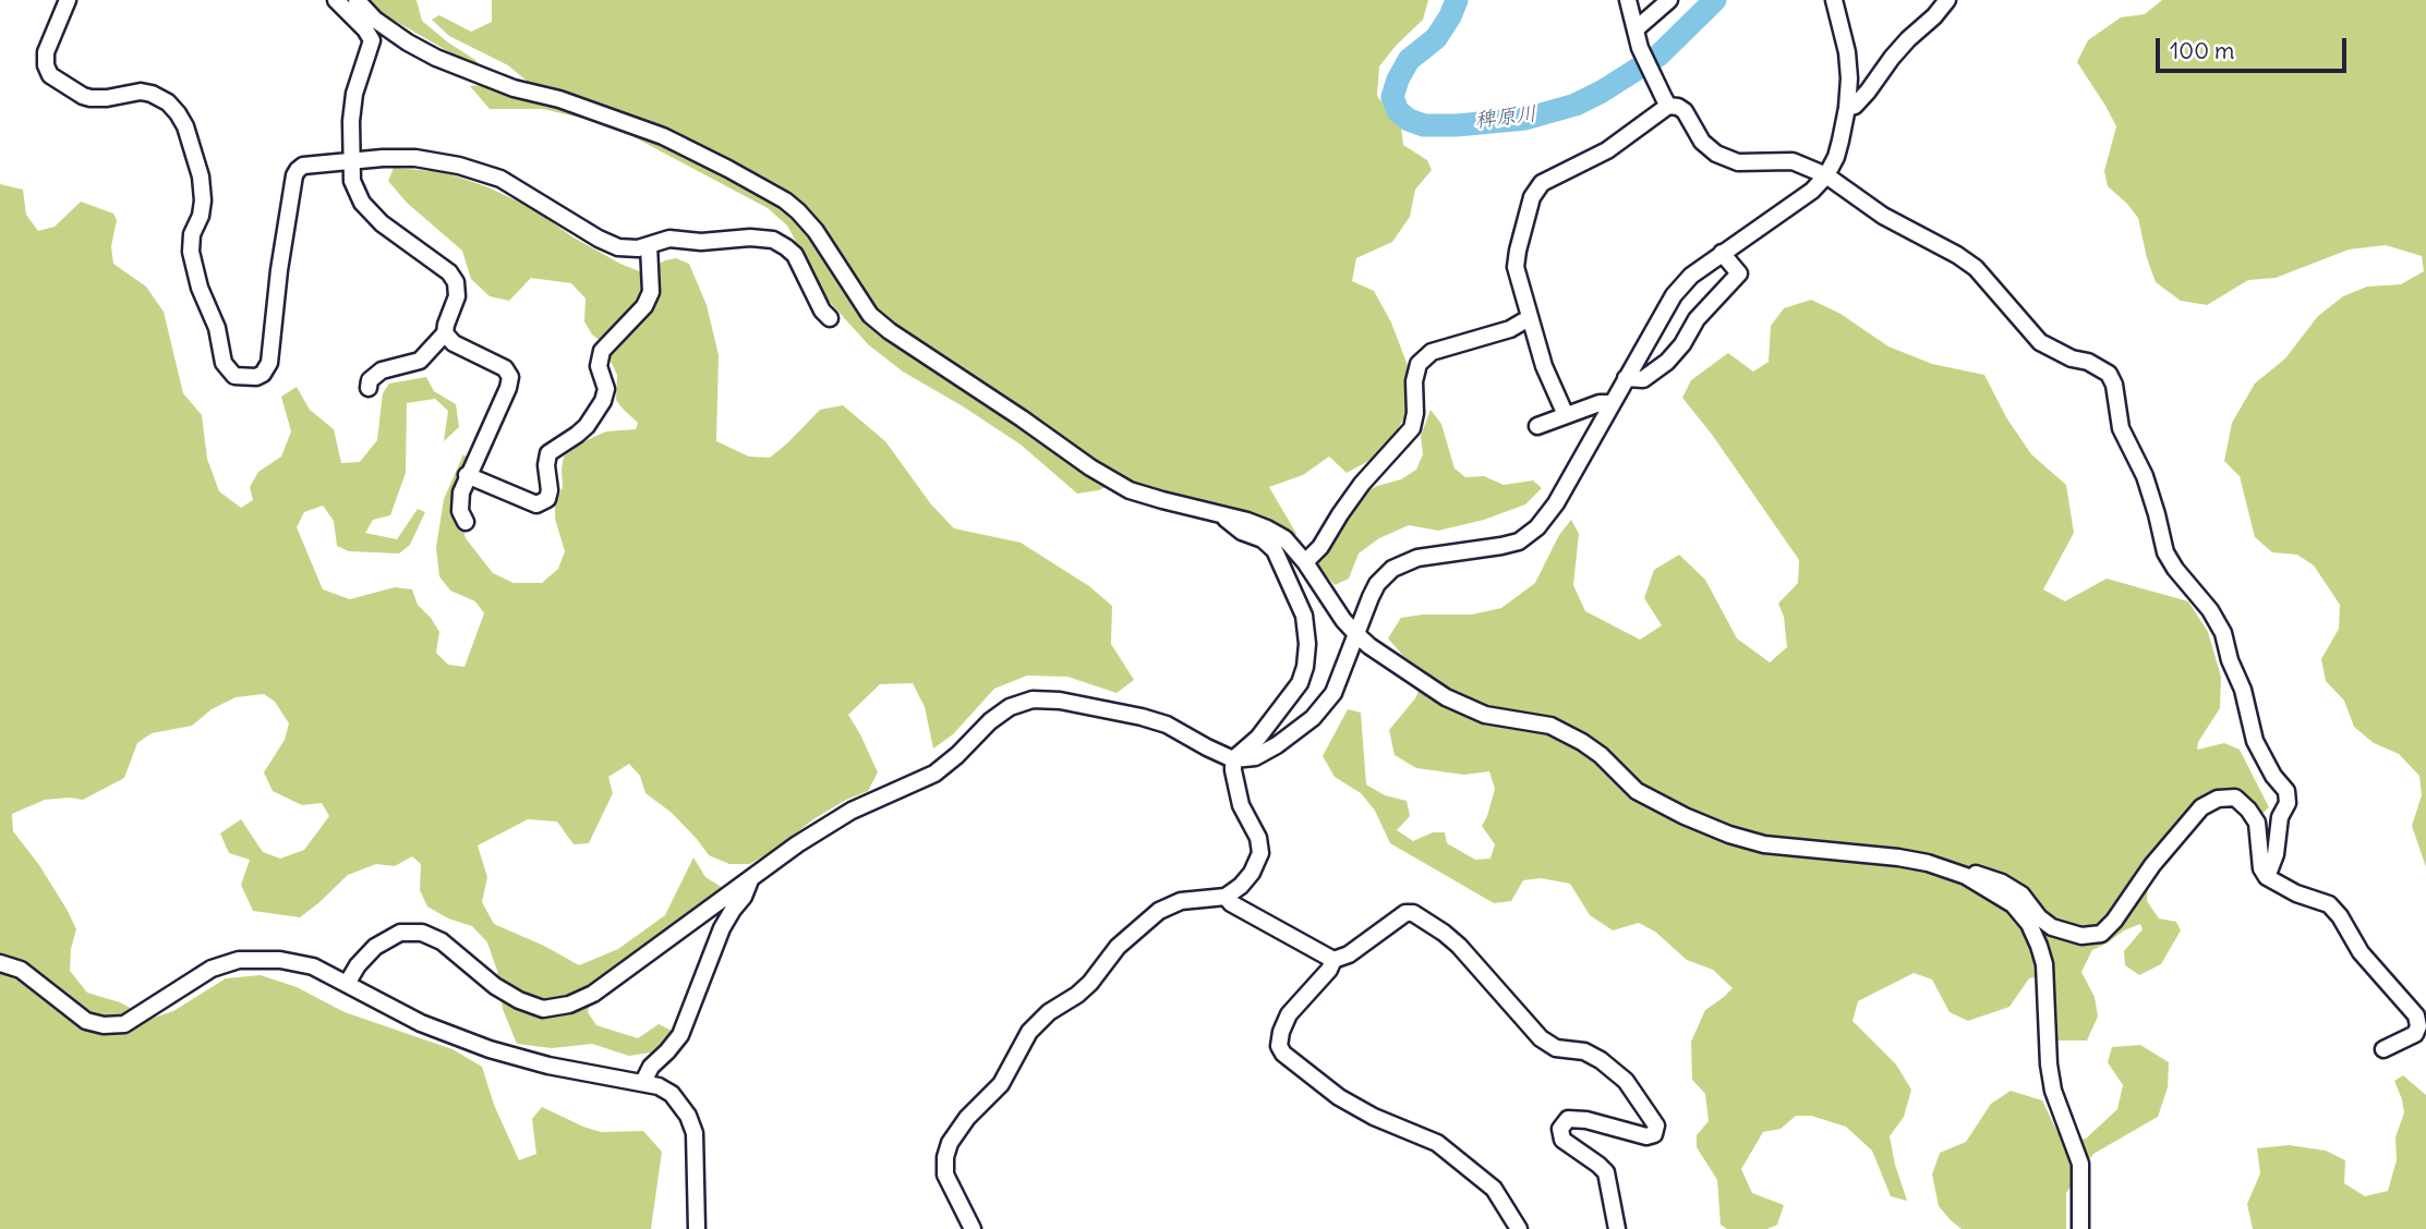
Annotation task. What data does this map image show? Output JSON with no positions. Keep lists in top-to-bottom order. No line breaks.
{"water":["稗原川"],"scale_bar":"100 m"}
